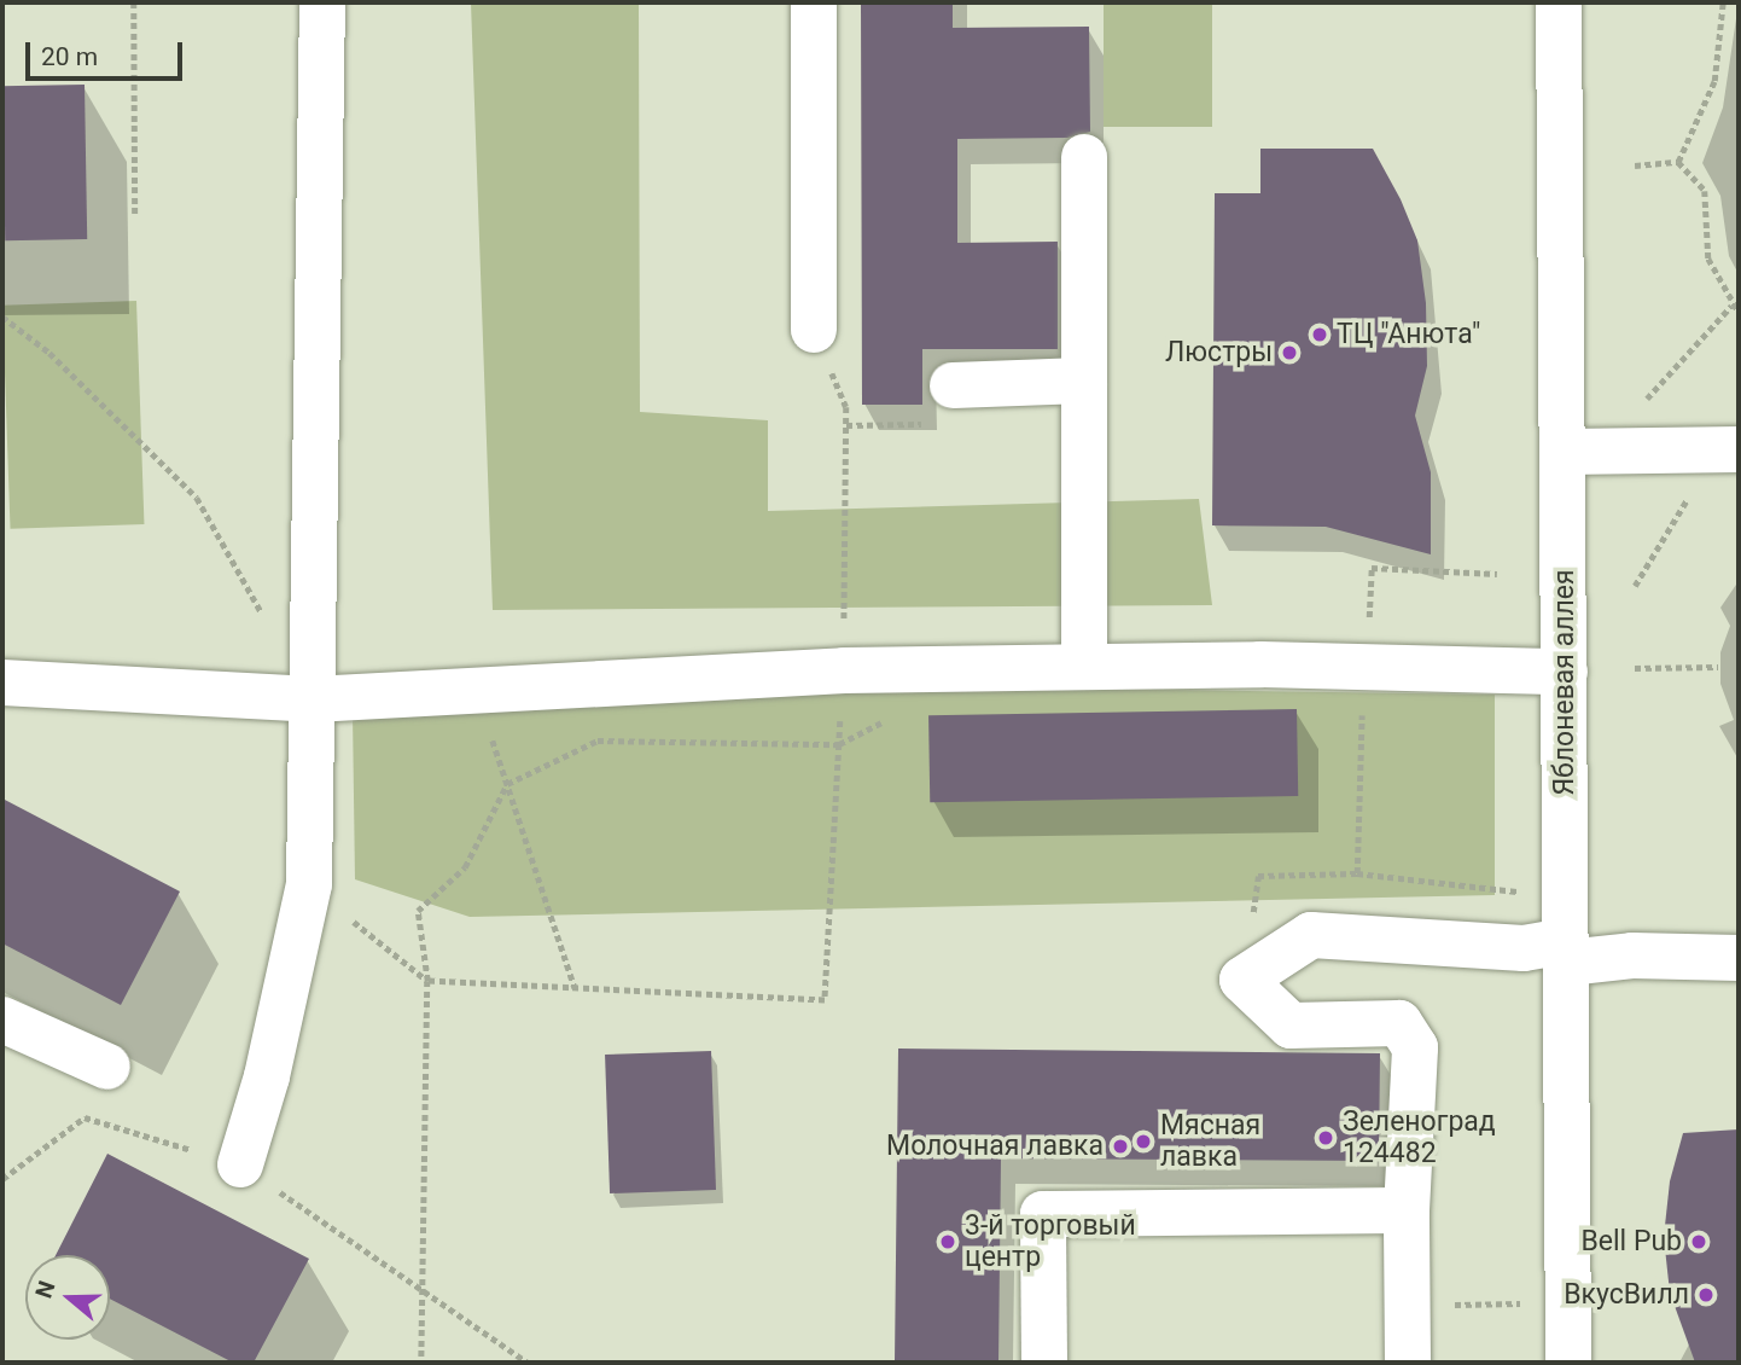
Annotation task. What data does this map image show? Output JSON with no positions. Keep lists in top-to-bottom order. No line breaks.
{"streets":{"street":["Яблоневая аллея"]},"places":["ТЦ \"Анюта\"","Люстры","Зеленоград 124482","Мясная лавка","Молочная лавка","3-й торговый центр","Bell Pub","ВкусВилл"],"scale_bar":"20 m","north":"left"}
